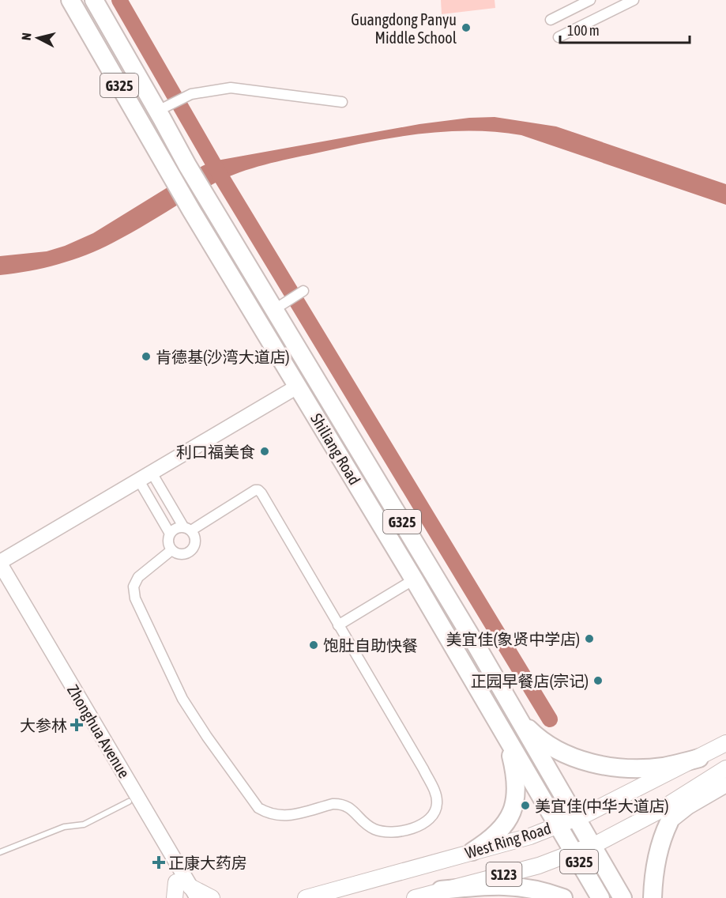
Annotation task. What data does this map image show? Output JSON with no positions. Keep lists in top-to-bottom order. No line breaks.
{"streets":{"highway":["G325","Shiliang Road"],"main road":["West Ring Road","S123"],"street":["Zhonghua Avenue"]},"crossings":[["Shiliang Road","West Ring Road"]],"places":{"other":["Guangdong Panyu Middle School","肯德基(沙湾大道店)","利口福美食","美宜佳(象贤中学店)","饱肚自助快餐","正园早餐店(宗记)","美宜佳(中华大道店)"],"health":["大参林","正康大药房"]},"scale_bar":"100 m","north":"left"}
